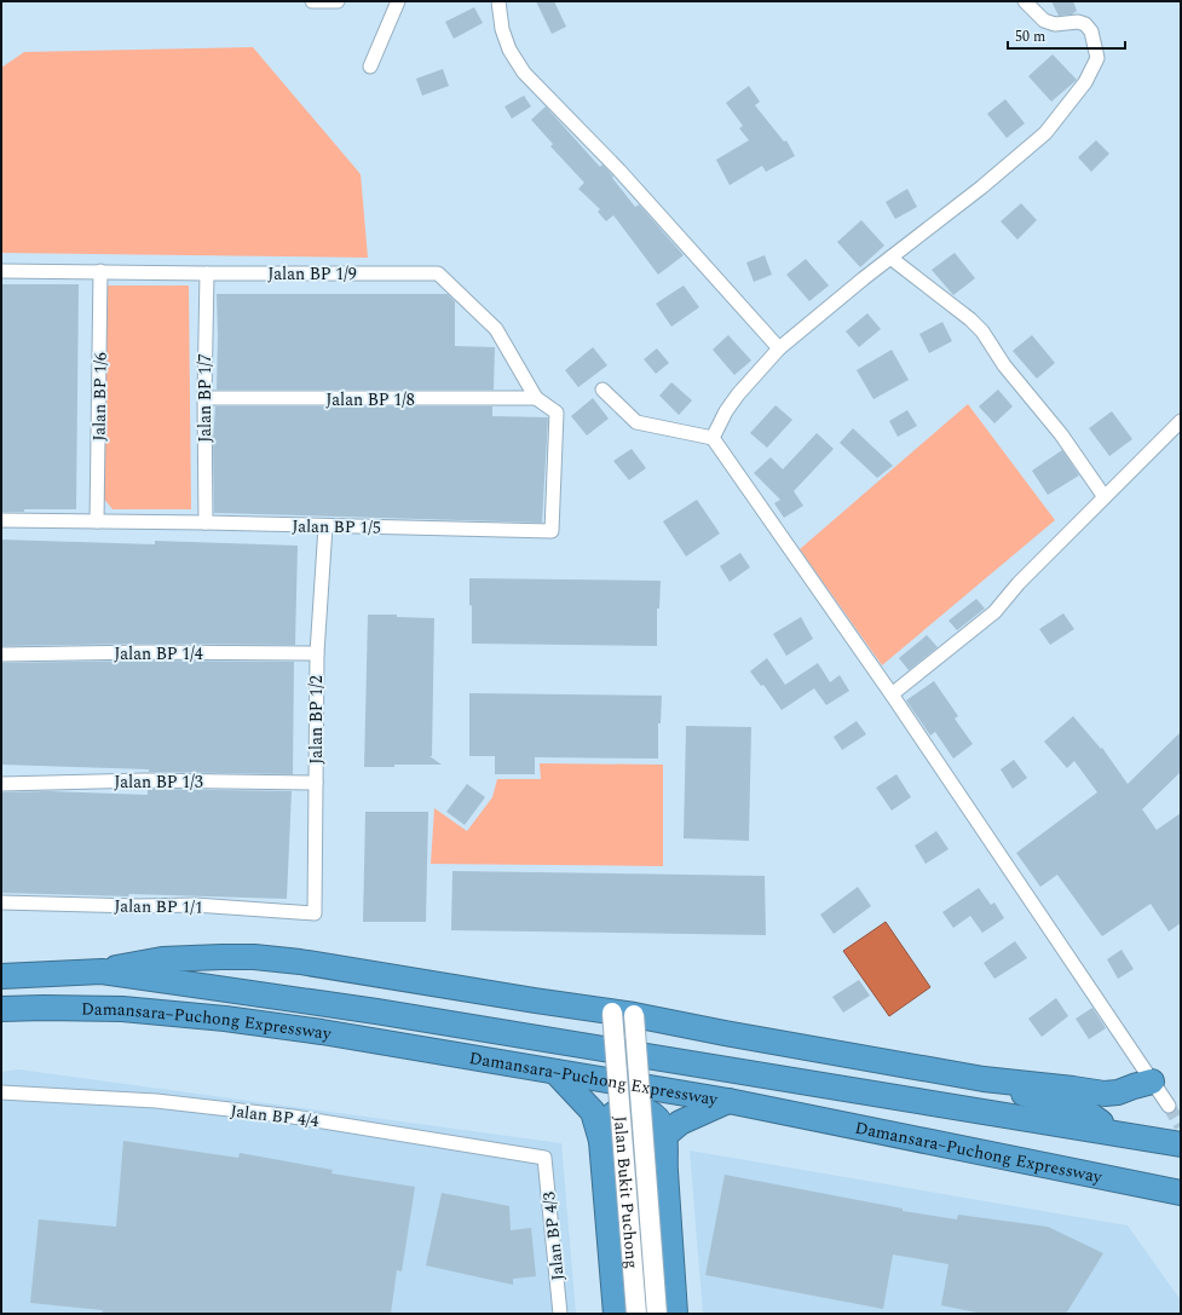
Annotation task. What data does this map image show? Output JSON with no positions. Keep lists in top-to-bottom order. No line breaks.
{"streets":{"highway":["Damansara–Puchong Expressway"],"main road":["Jalan Bukit Puchong"],"street":["Jalan BP 1/9","Jalan BP 1/6","Jalan BP 1/7","Jalan BP 1/8","Jalan BP 1/5","Jalan BP 1/4","Jalan BP 1/2","Jalan BP 1/3","Jalan BP 1/1","Jalan BP 4/4","Jalan BP 4/3"]},"crossings":[["Jalan BP 1/9","Jalan BP 1/6"],["Jalan BP 1/9","Jalan BP 1/7"],["Jalan BP 1/9","Jalan BP 1/8"],["Jalan BP 1/9","Jalan BP 1/5"],["Jalan BP 1/6","Jalan BP 1/5"],["Jalan BP 1/7","Jalan BP 1/8"],["Jalan BP 1/7","Jalan BP 1/5"],["Jalan BP 1/5","Jalan BP 1/2"],["Jalan BP 1/4","Jalan BP 1/2"],["Jalan BP 1/2","Jalan BP 1/3"],["Jalan BP 1/2","Jalan BP 1/1"],["Jalan BP 4/4","Jalan BP 4/3"]],"scale_bar":"50 m"}
